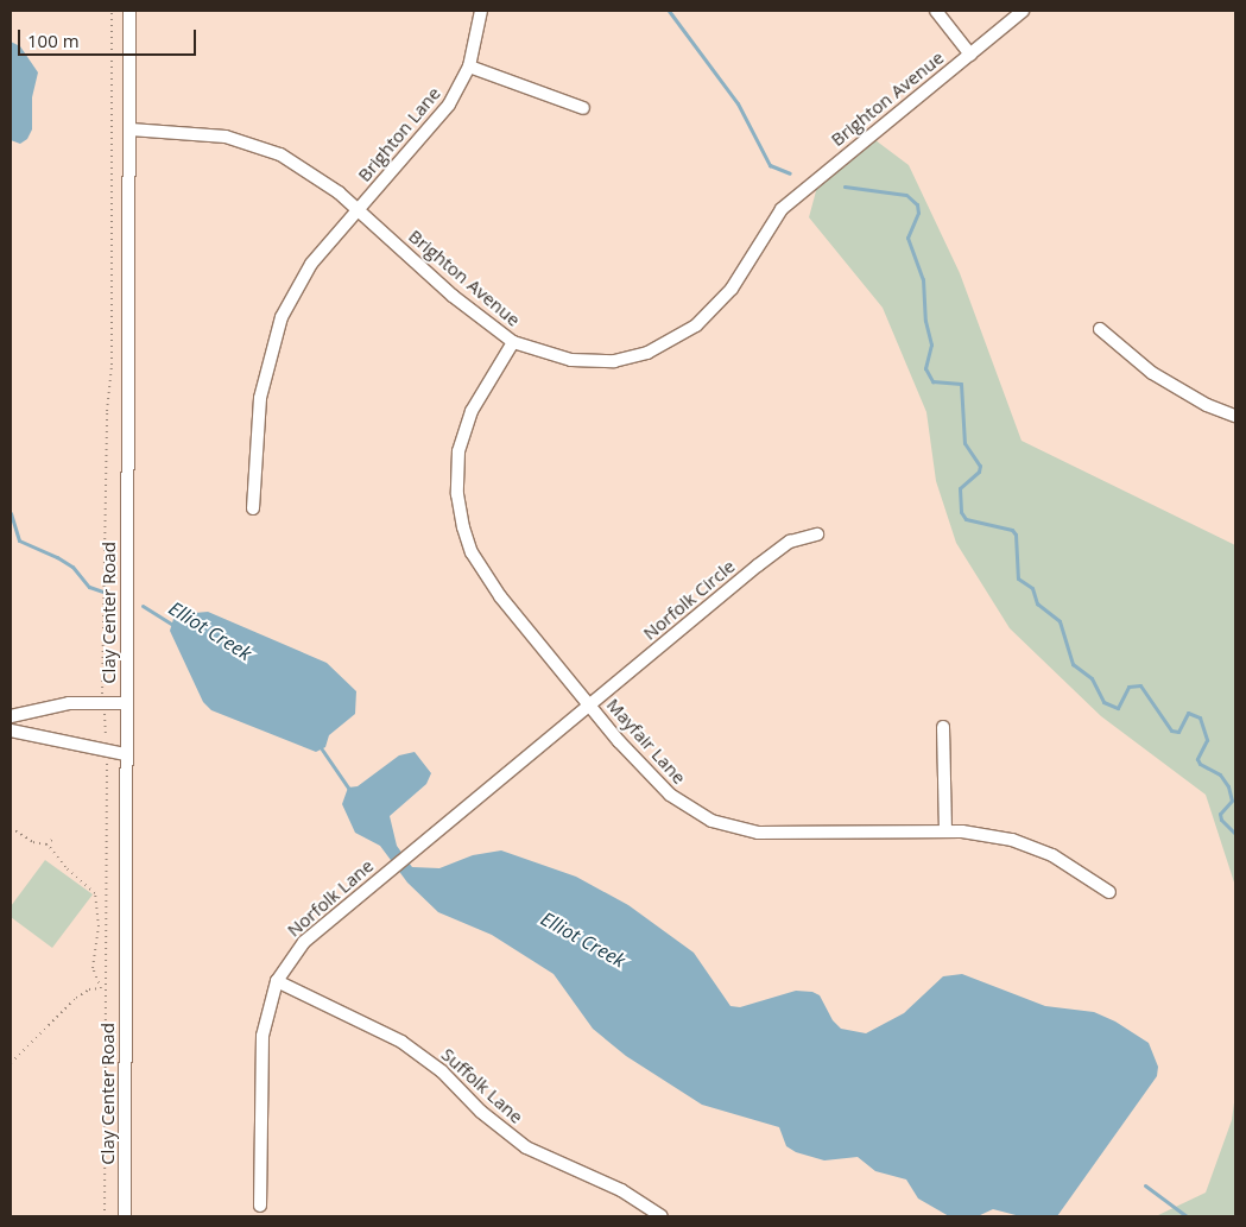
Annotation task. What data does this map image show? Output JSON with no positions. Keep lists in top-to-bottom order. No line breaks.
{"streets":{"street":["Brighton Avenue","Brighton Lane","Norfolk Circle","Clay Center Road","Mayfair Lane","Norfolk Lane","Suffolk Lane"]},"crossings":[["Brighton Avenue","Brighton Lane"],["Brighton Avenue","Clay Center Road"],["Brighton Avenue","Mayfair Lane"],["Norfolk Circle","Mayfair Lane"],["Norfolk Circle","Norfolk Lane"],["Mayfair Lane","Norfolk Lane"],["Norfolk Lane","Suffolk Lane"]],"water":["Elliot Creek"],"scale_bar":"100 m"}
